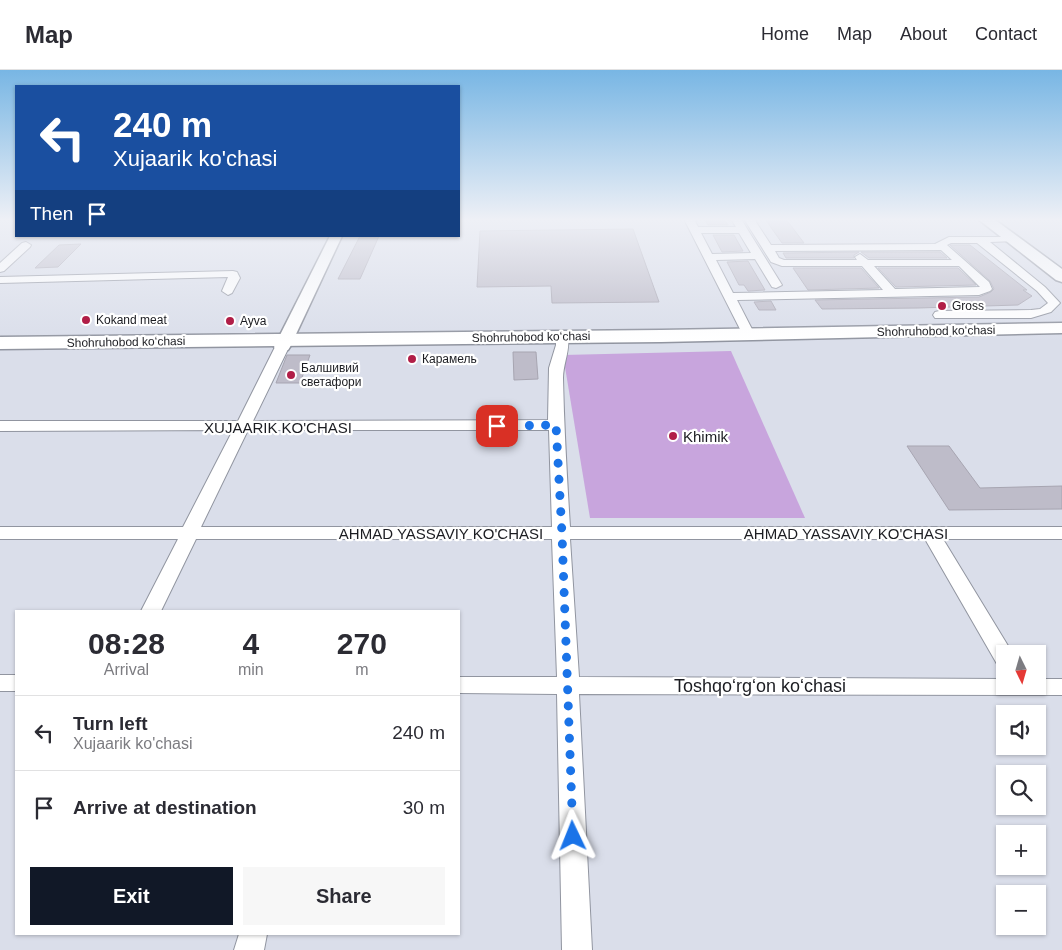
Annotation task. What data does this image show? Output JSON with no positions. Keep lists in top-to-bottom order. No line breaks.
{"streets":{"highway":["Shohruhobod koʻchasi"],"street":["XUJAARIK KO'CHASI","AHMAD YASSAVIY KO'CHASI","Toshqoʻrgʻon koʻchasi"]},"places":["Gross","Kokand meat","Ayva","Карамель","Балшивий светафори","Khimik"],"north":"bottom","page":{"header":"Map","nav":["Home","Map","About","Contact"],"turn":["240 m","Xujaarik ko'chasi"],"then":"Then","eta":["08:28","Arrival","4","min","270","m"],"map_buttons":["+","−"],"list":[{"name":"Turn left","note":"Xujaarik ko'chasi","value":"240 m"},{"name":"Arrive at destination","value":"30 m"}],"buttons":["Exit","Share"]}}
